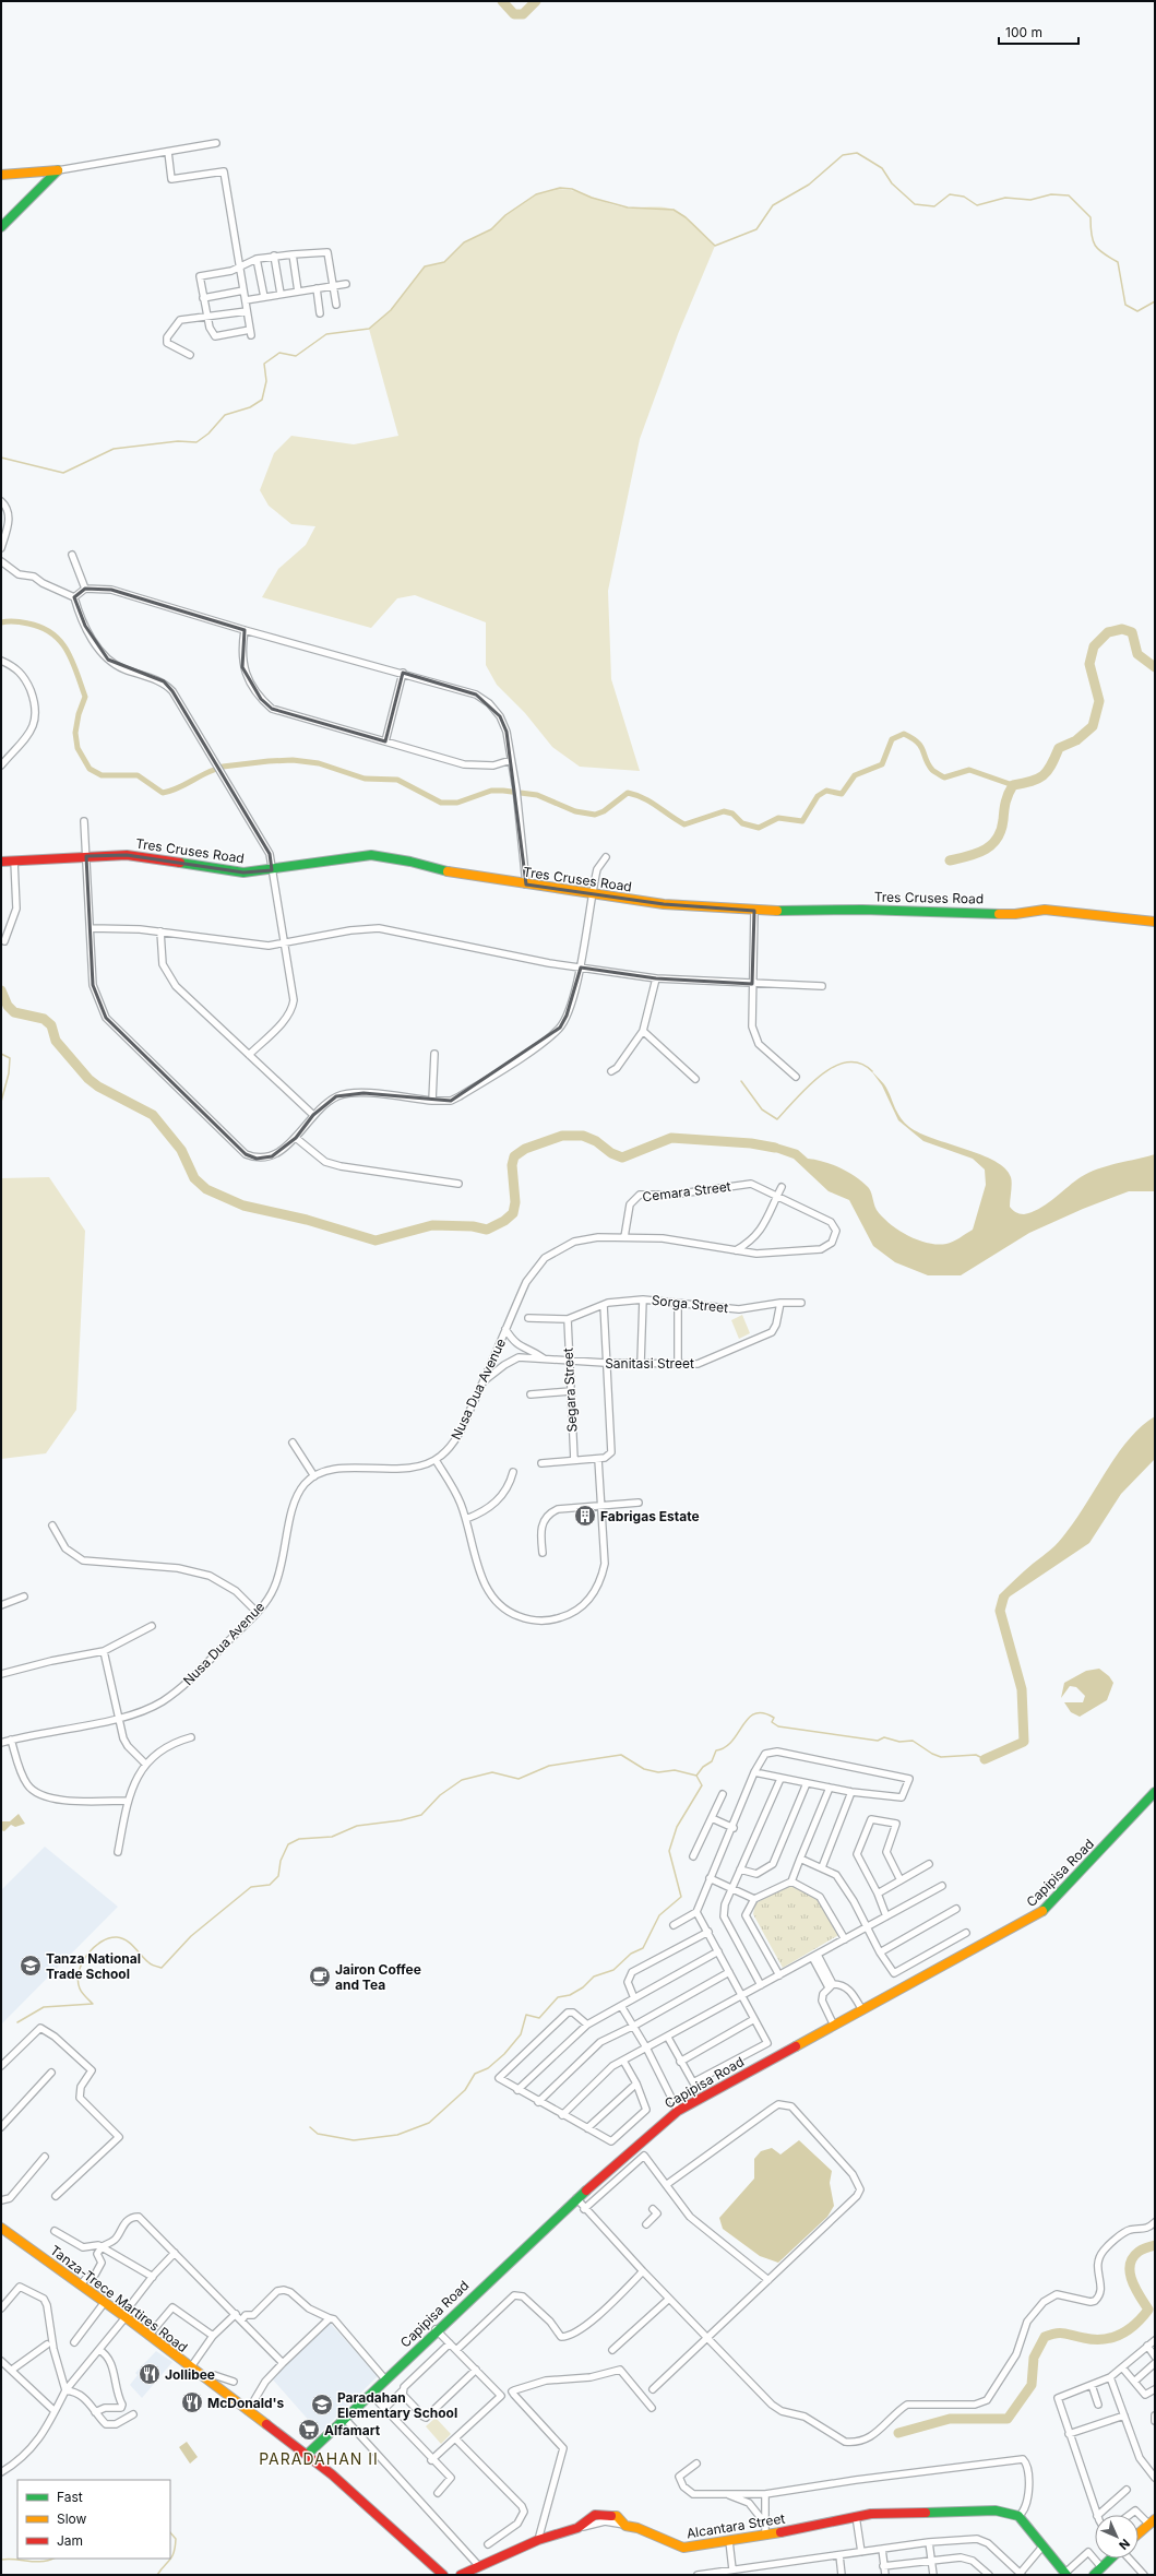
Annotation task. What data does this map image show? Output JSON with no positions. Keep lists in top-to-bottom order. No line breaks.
{"streets":{"main road":["Tres Cruses Road","Capipisa Road","Tanza-Trece Martires Road","Alcantara Street"],"street":["Cemara Street","Sorga Street","Sanitasi Street","Nusa Dua Avenue","Segara Street"]},"crossings":[["Cemara Street","Nusa Dua Avenue"],["Sorga Street","Sanitasi Street"],["Sorga Street","Segara Street"],["Sanitasi Street","Nusa Dua Avenue"],["Sanitasi Street","Segara Street"],["Capipisa Road","Tanza-Trece Martires Road"]],"districts":["PARADAHAN II"],"places":{"building":["Fabrigas Estate"],"school or university":["Tanza National Trade School","Paradahan Elementary School"],"cafe":["Jairon Coffee and Tea"],"restaurant":["Jollibee","McDonald's"],"supermarket":["Alfamart"]},"legend":["Fast","Slow","Jam"],"scale_bar":"100 m","north":"bottom right"}
